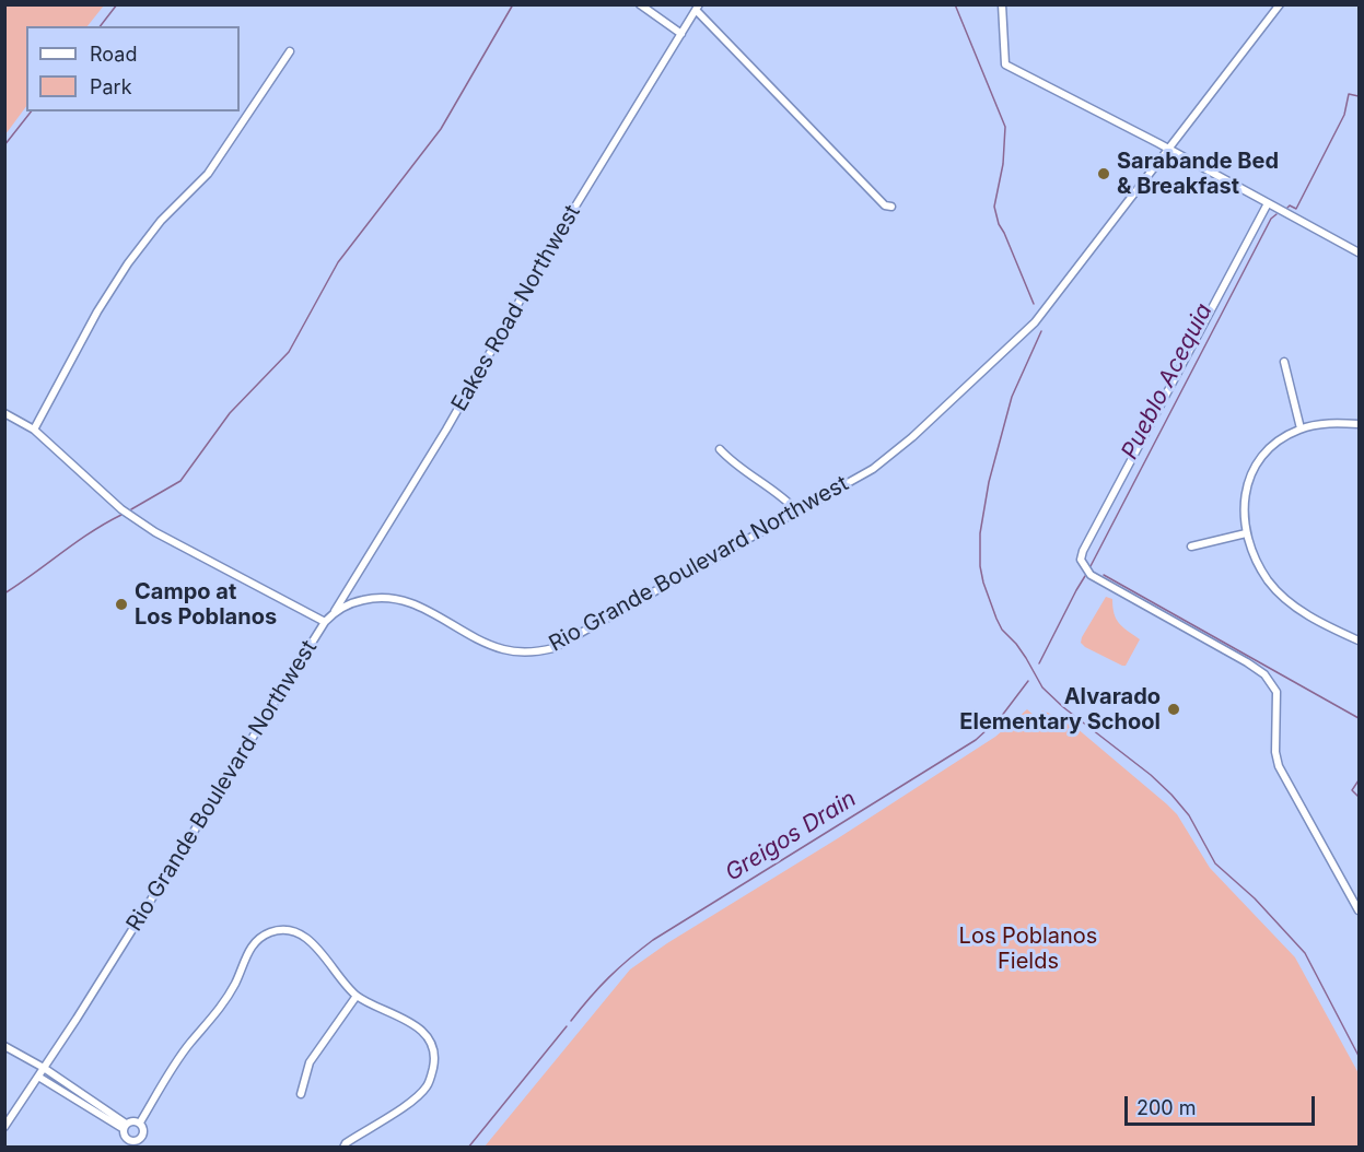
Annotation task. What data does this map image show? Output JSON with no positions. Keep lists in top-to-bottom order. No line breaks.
{"streets":{"street":["Eakes Road Northwest","Rio Grande Boulevard Northwest"]},"crossings":[["Eakes Road Northwest","Rio Grande Boulevard Northwest"]],"water":["Pueblo Acequia","Greigos Drain"],"parks":["Los Poblanos Fields"],"places":["Sarabande Bed & Breakfast","Campo at Los Poblanos","Alvarado Elementary School"],"legend":["Road","Park"],"scale_bar":"200 m"}
